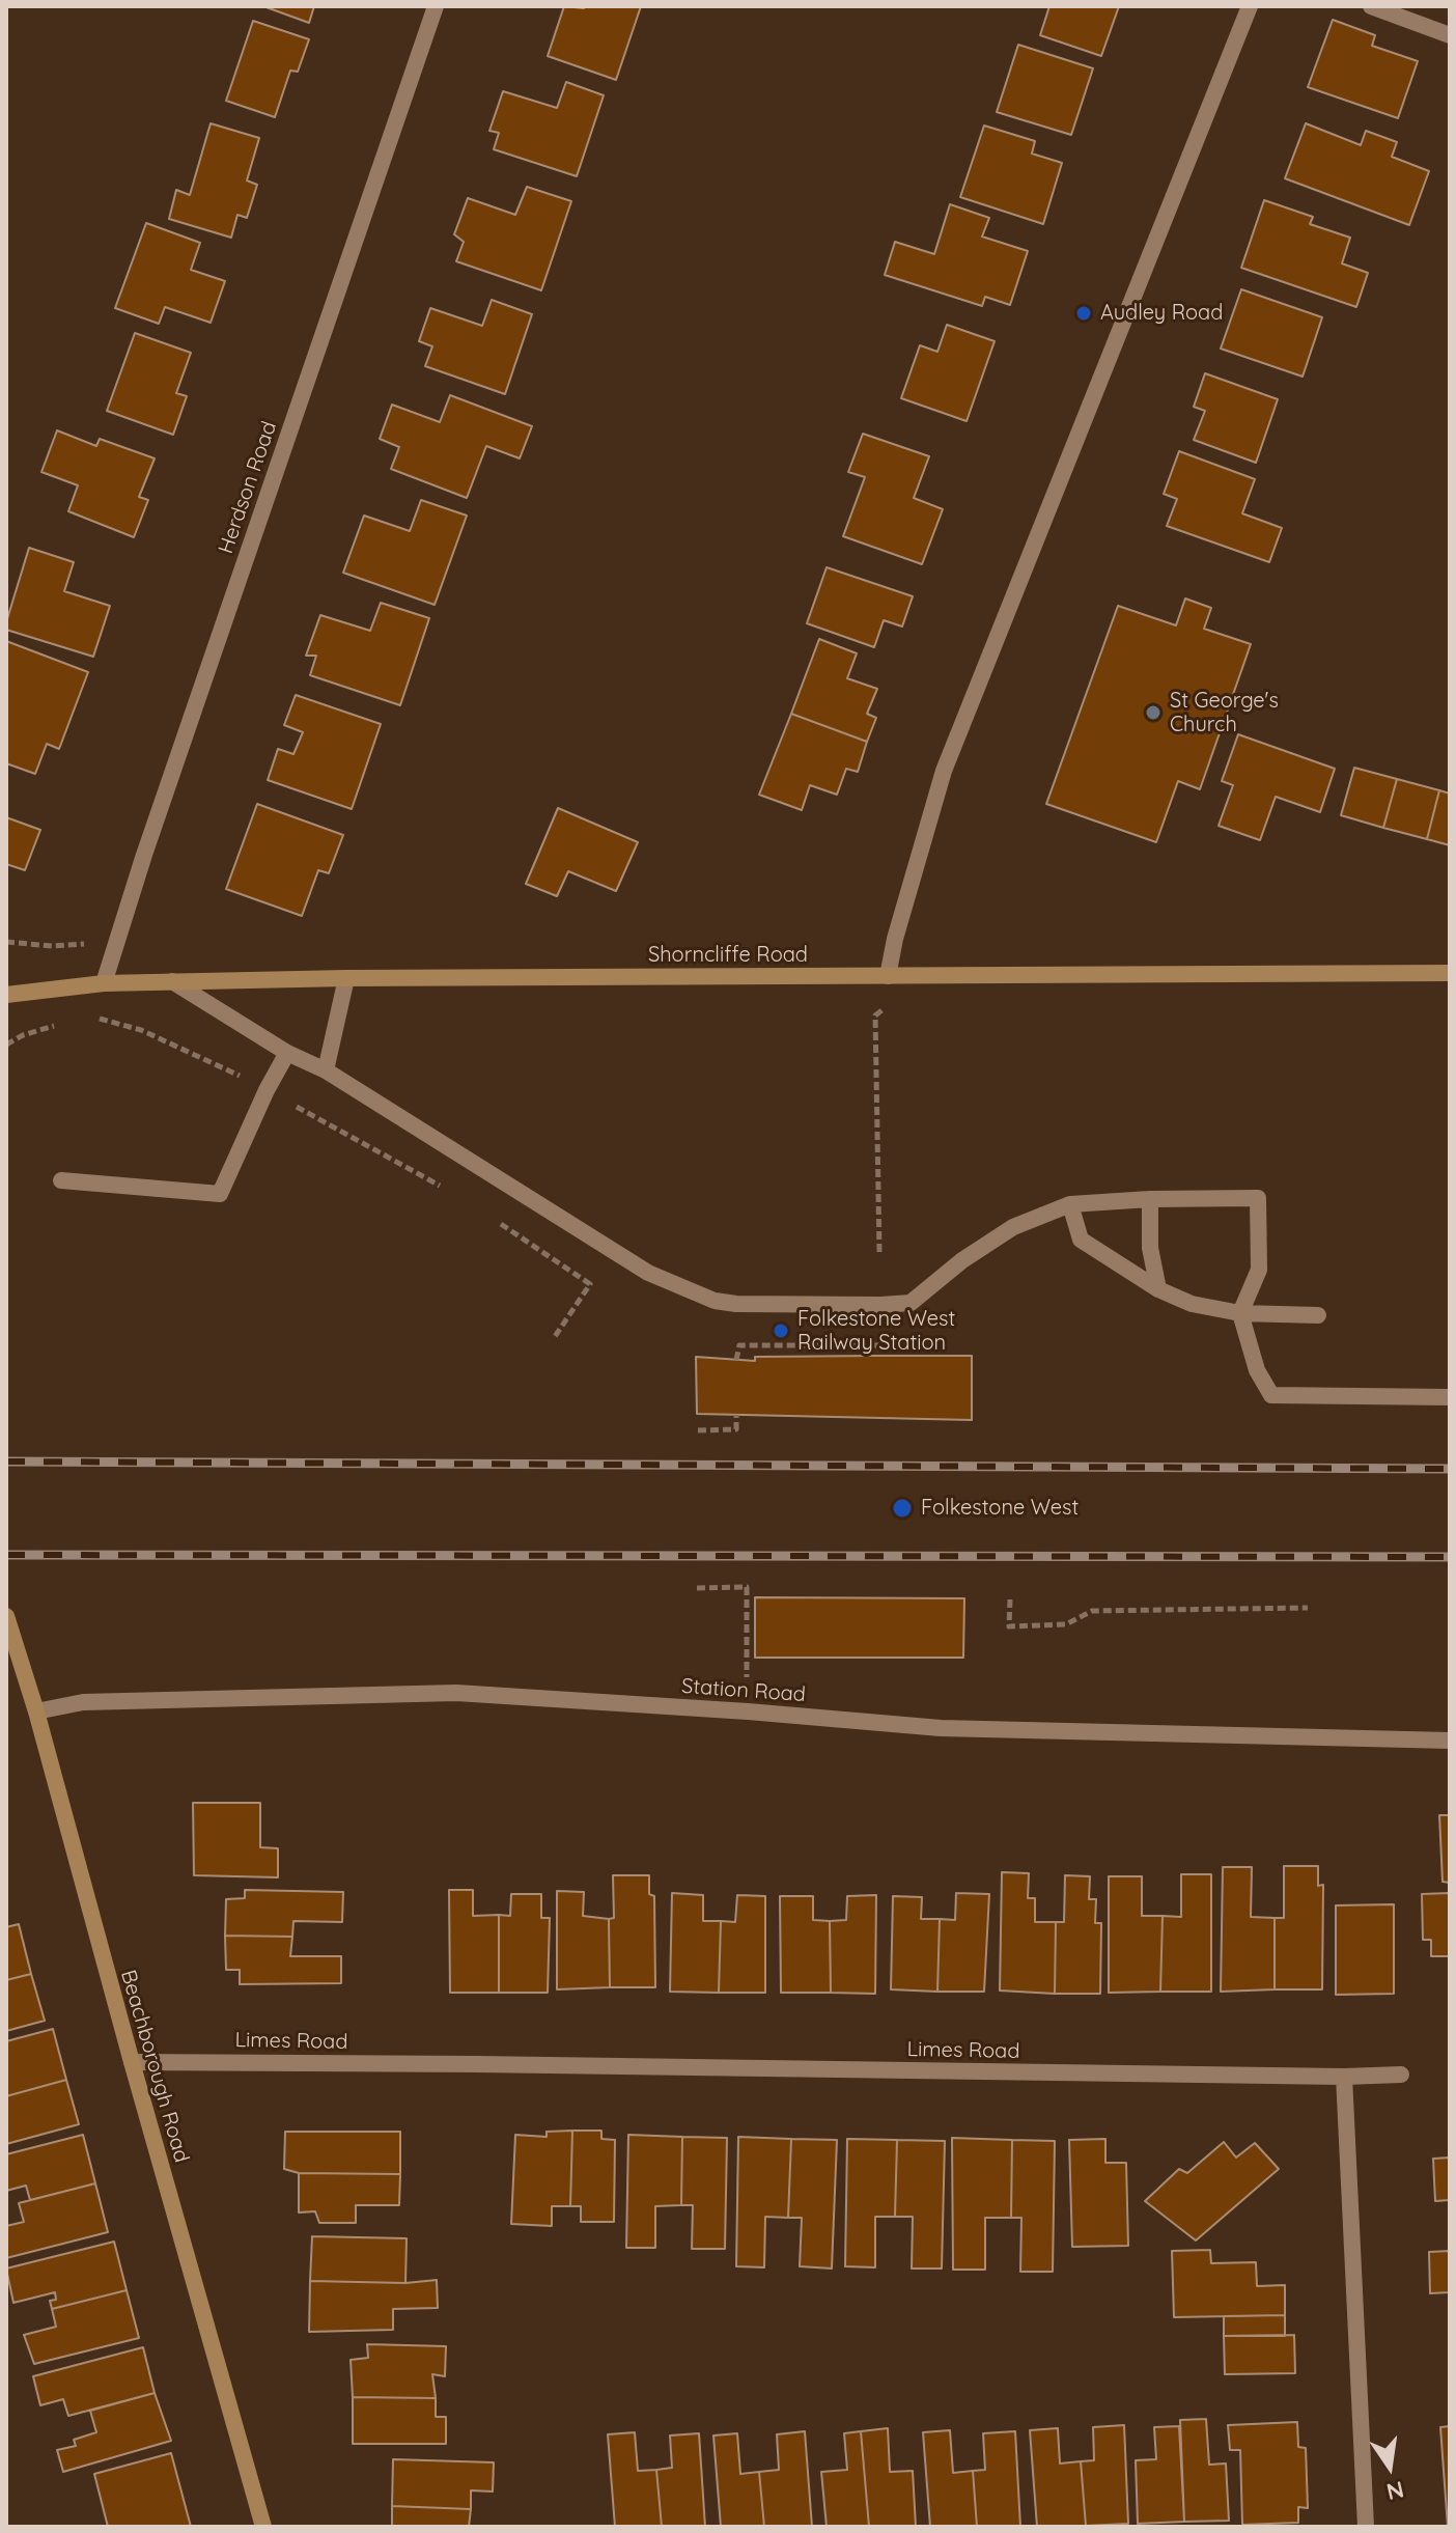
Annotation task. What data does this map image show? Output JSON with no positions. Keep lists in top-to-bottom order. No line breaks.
{"streets":{"street":["Herdson Road","Shorncliffe Road","Station Road","Limes Road","Beachborough Road"]},"crossings":[["Herdson Road","Shorncliffe Road"],["Station Road","Beachborough Road"],["Limes Road","Beachborough Road"]],"places":["Audley Road","St George's Church","Folkestone West Railway Station","Folkestone West"],"north":"bottom"}
